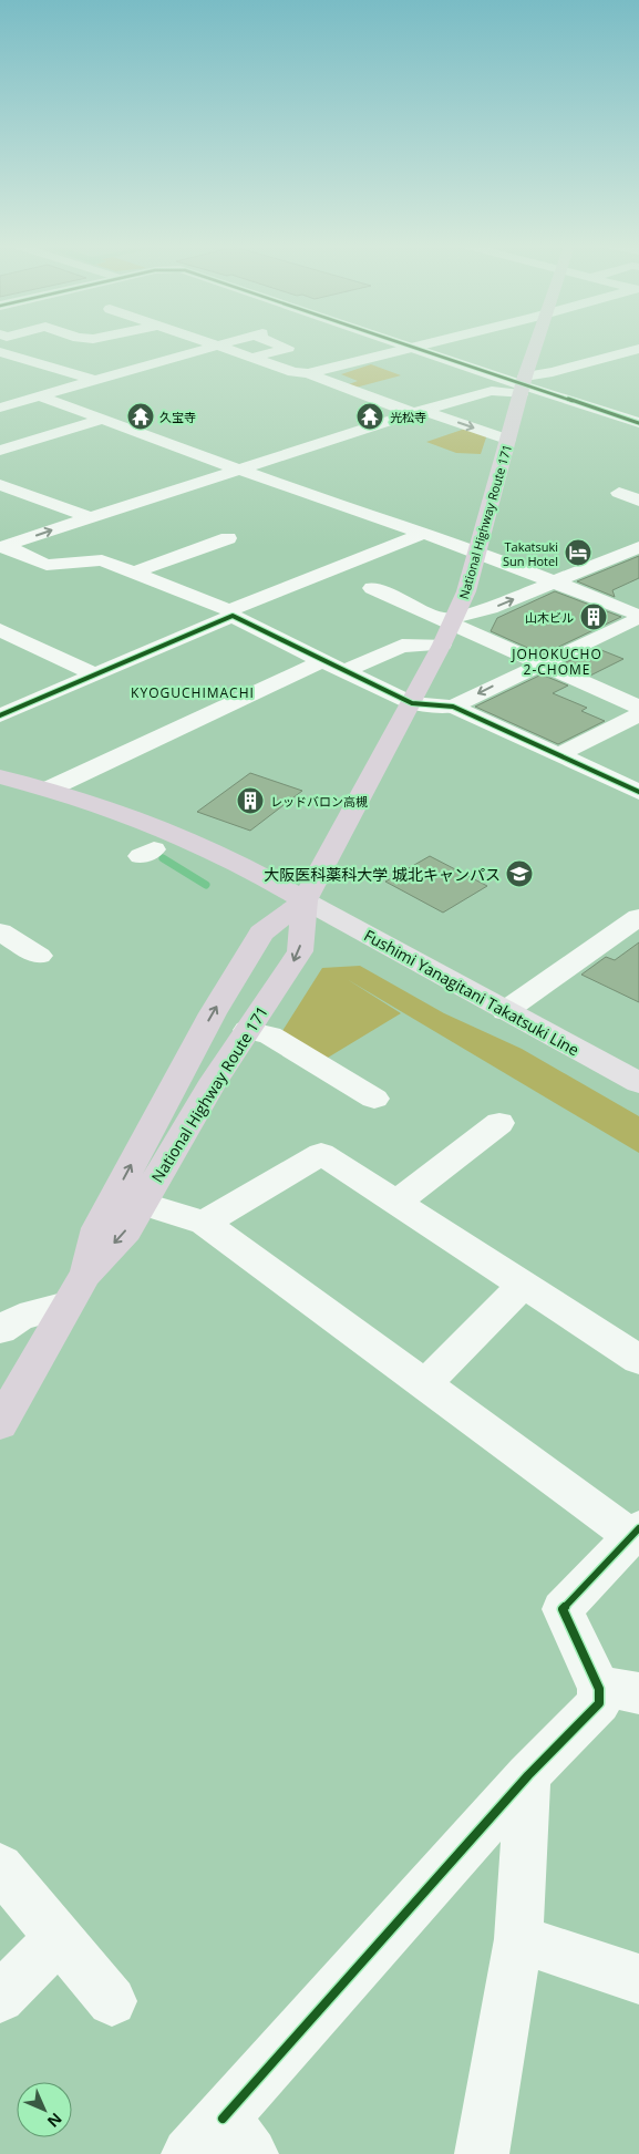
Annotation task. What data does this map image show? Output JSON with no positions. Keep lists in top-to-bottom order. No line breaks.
{"streets":{"highway":["National Highway Route 171"],"main road":["Fushimi Yanagitani Takatsuki Line"]},"crossings":[["National Highway Route 171","Fushimi Yanagitani Takatsuki Line"]],"districts":["JOHOKUCHO 2-CHOME","KYOGUCHIMACHI"],"places":{"temple":["久宝寺","光松寺"],"hotel":["Takatsuki Sun Hotel"],"building":["山木ビル","レッドバロン高槻"],"school or university":["大阪医科薬科大学 城北キャンパス"]},"north":"bottom right"}
